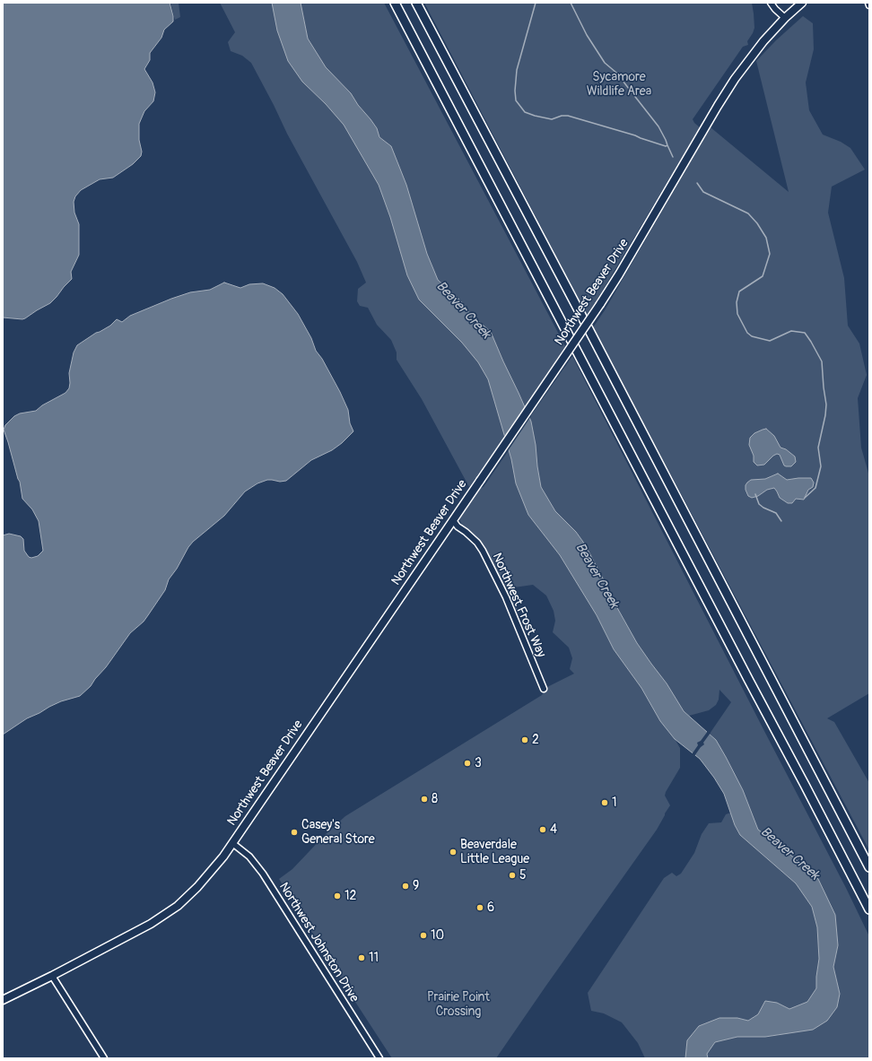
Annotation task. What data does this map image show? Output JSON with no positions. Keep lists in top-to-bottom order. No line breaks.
{"streets":{"main road":["Northwest Beaver Drive"],"street":["Northwest Frost Way","Northwest Johnston Drive"]},"crossings":[["Northwest Beaver Drive","Northwest Frost Way"],["Northwest Beaver Drive","Northwest Johnston Drive"]],"water":["Beaver Creek"],"parks":["Sycamore Wildlife Area","Prairie Point Crossing"],"places":["2","3","8","1","4","Casey's General Store","Beaverdale Little League","5","9","12","6","10","11"]}
